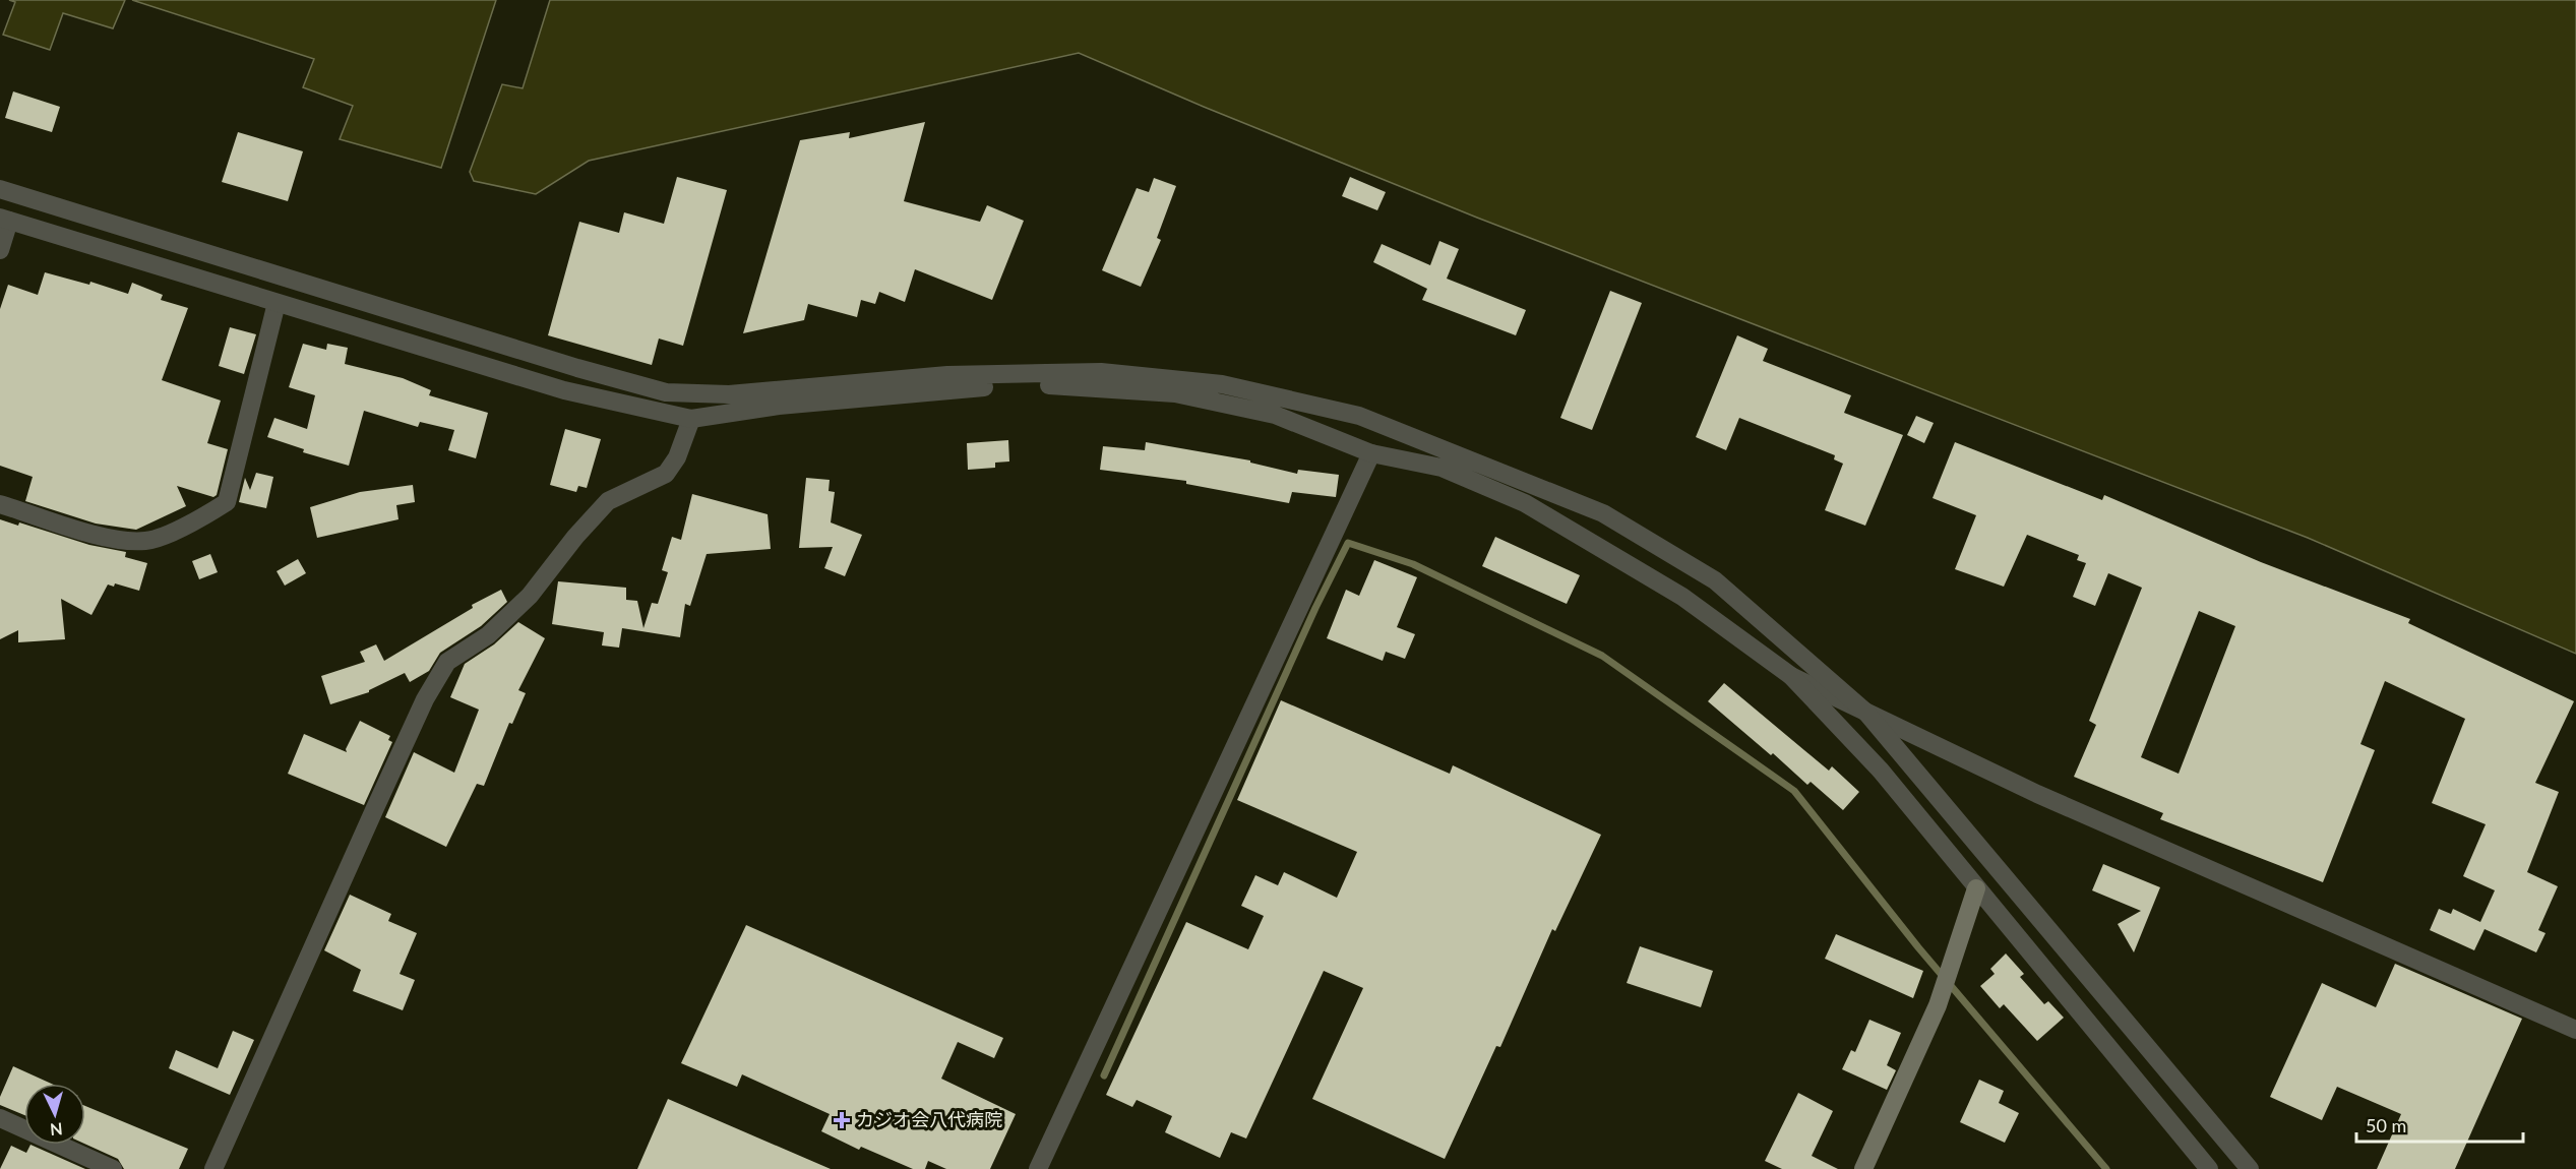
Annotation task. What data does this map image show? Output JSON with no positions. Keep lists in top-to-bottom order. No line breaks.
{"places":{"health":["カジオ会八代病院"]},"scale_bar":"50 m","north":"bottom"}
